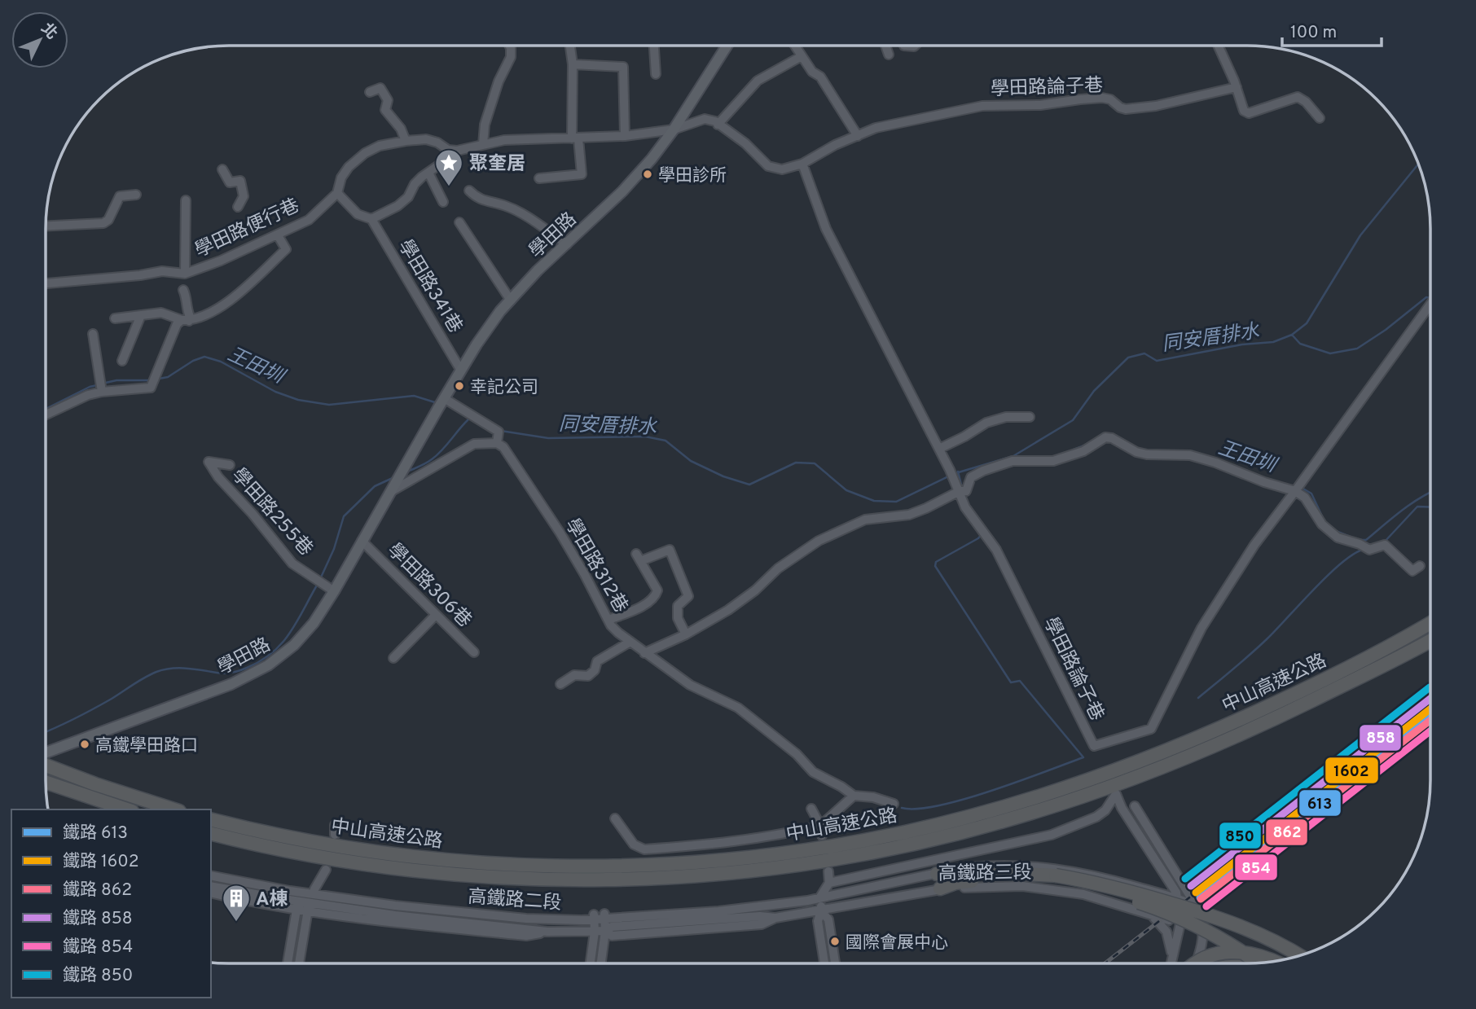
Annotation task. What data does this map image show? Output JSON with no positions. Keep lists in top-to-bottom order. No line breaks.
{"streets":{"highway":["中山高速公路"],"main road":["學田路"],"street":["學田路論子巷","學田路便行巷","學田路341巷","學田路255巷","學田路312巷","學田路306巷","高鐵路三段","高鐵路二段"]},"crossings":[["學田路便行巷","學田路341巷"],["學田路","學田路341巷"],["學田路","學田路255巷"],["學田路","學田路312巷"],["學田路","學田路306巷"],["高鐵路三段","高鐵路二段"]],"water":["同安厝排水","王田圳"],"places":{"other":["學田診所","幸記公司","高鐵學田路口","國際會展中心"],"place":["聚奎居"],"building":["A棟"]},"lines":["rail line 850","rail line 858","rail line 1602","rail line 613","rail line 862","rail line 854"],"legend":["鐵路 613","鐵路 1602","鐵路 862","鐵路 858","鐵路 854","鐵路 850"],"scale_bar":"100 m","north":"top right"}
